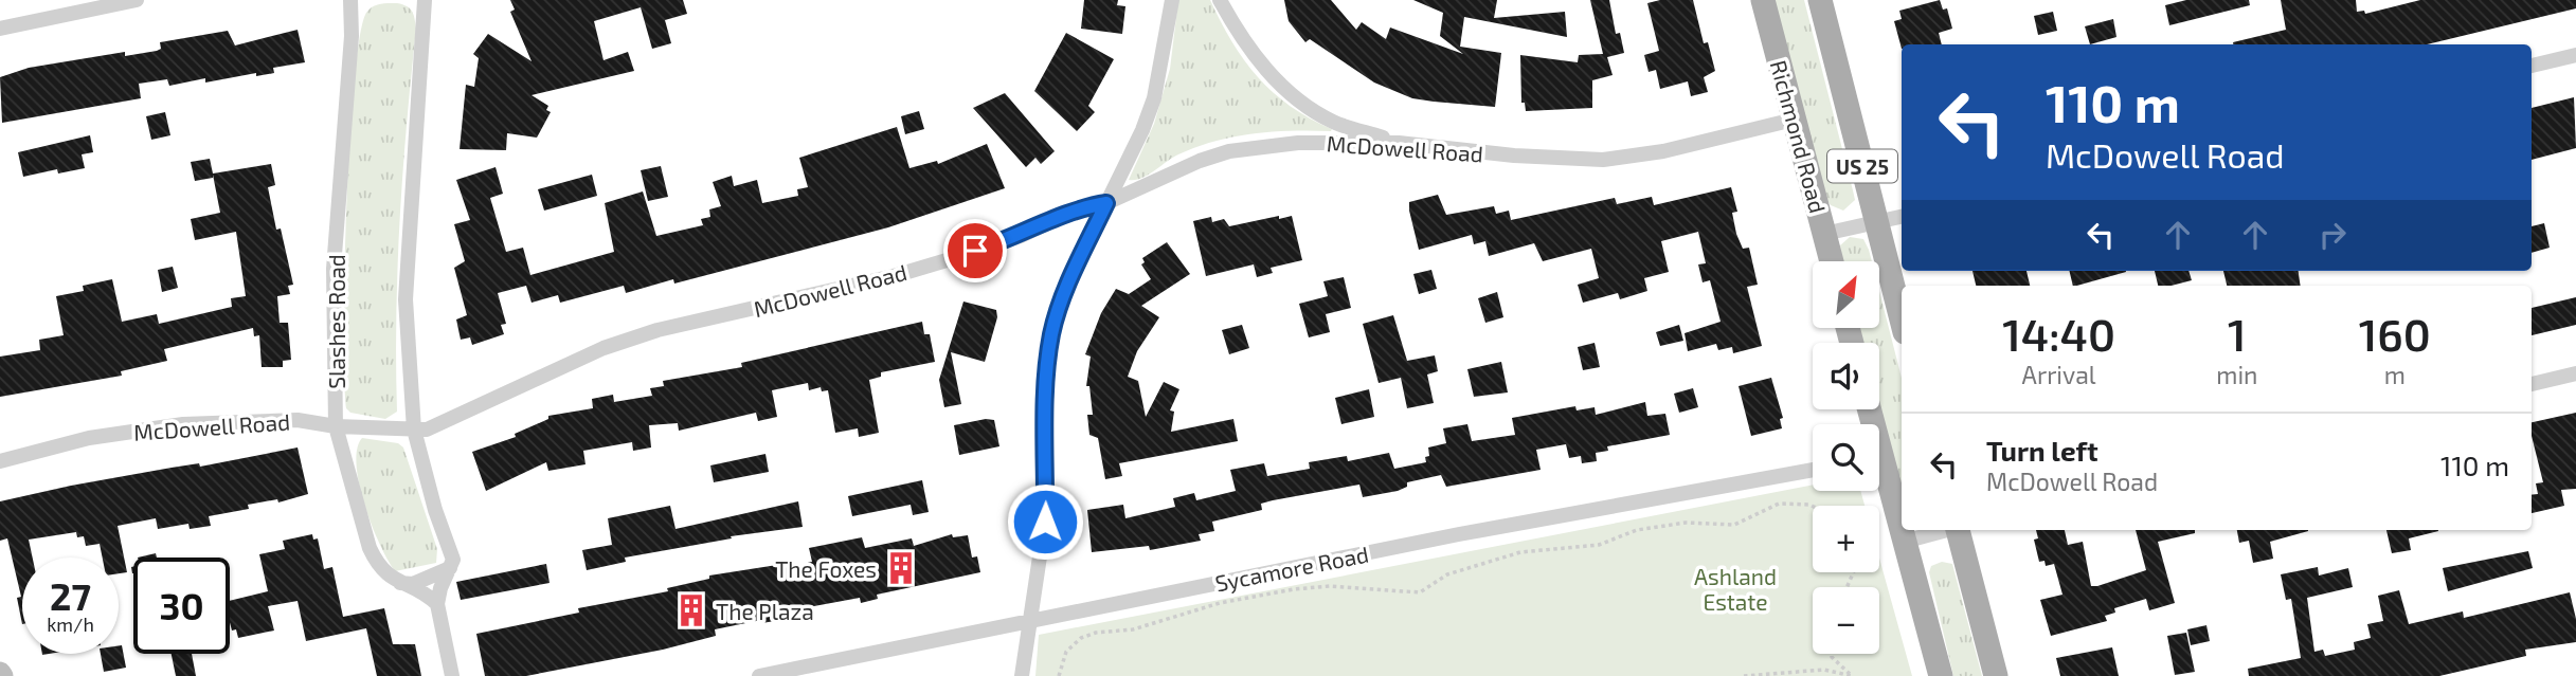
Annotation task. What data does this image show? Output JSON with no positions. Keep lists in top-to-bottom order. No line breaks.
{"streets":{"main road":["Richmond Road","US 25"],"street":["McDowell Road","Slashes Road","Sycamore Road"]},"crossings":[["Richmond Road","McDowell Road"],["McDowell Road","Slashes Road"]],"parks":["Ashland Estate"],"places":{"building":["The Foxes","The Plaza"]},"north":"top right","page":{"turn":["110 m","McDowell Road"],"map_buttons":["+","−"],"eta":["14:40","Arrival","1","min","160","m"],"list":[{"name":"Turn left","note":"McDowell Road","value":"110 m"}],"speed":"27 km/h","limit":"30"}}
